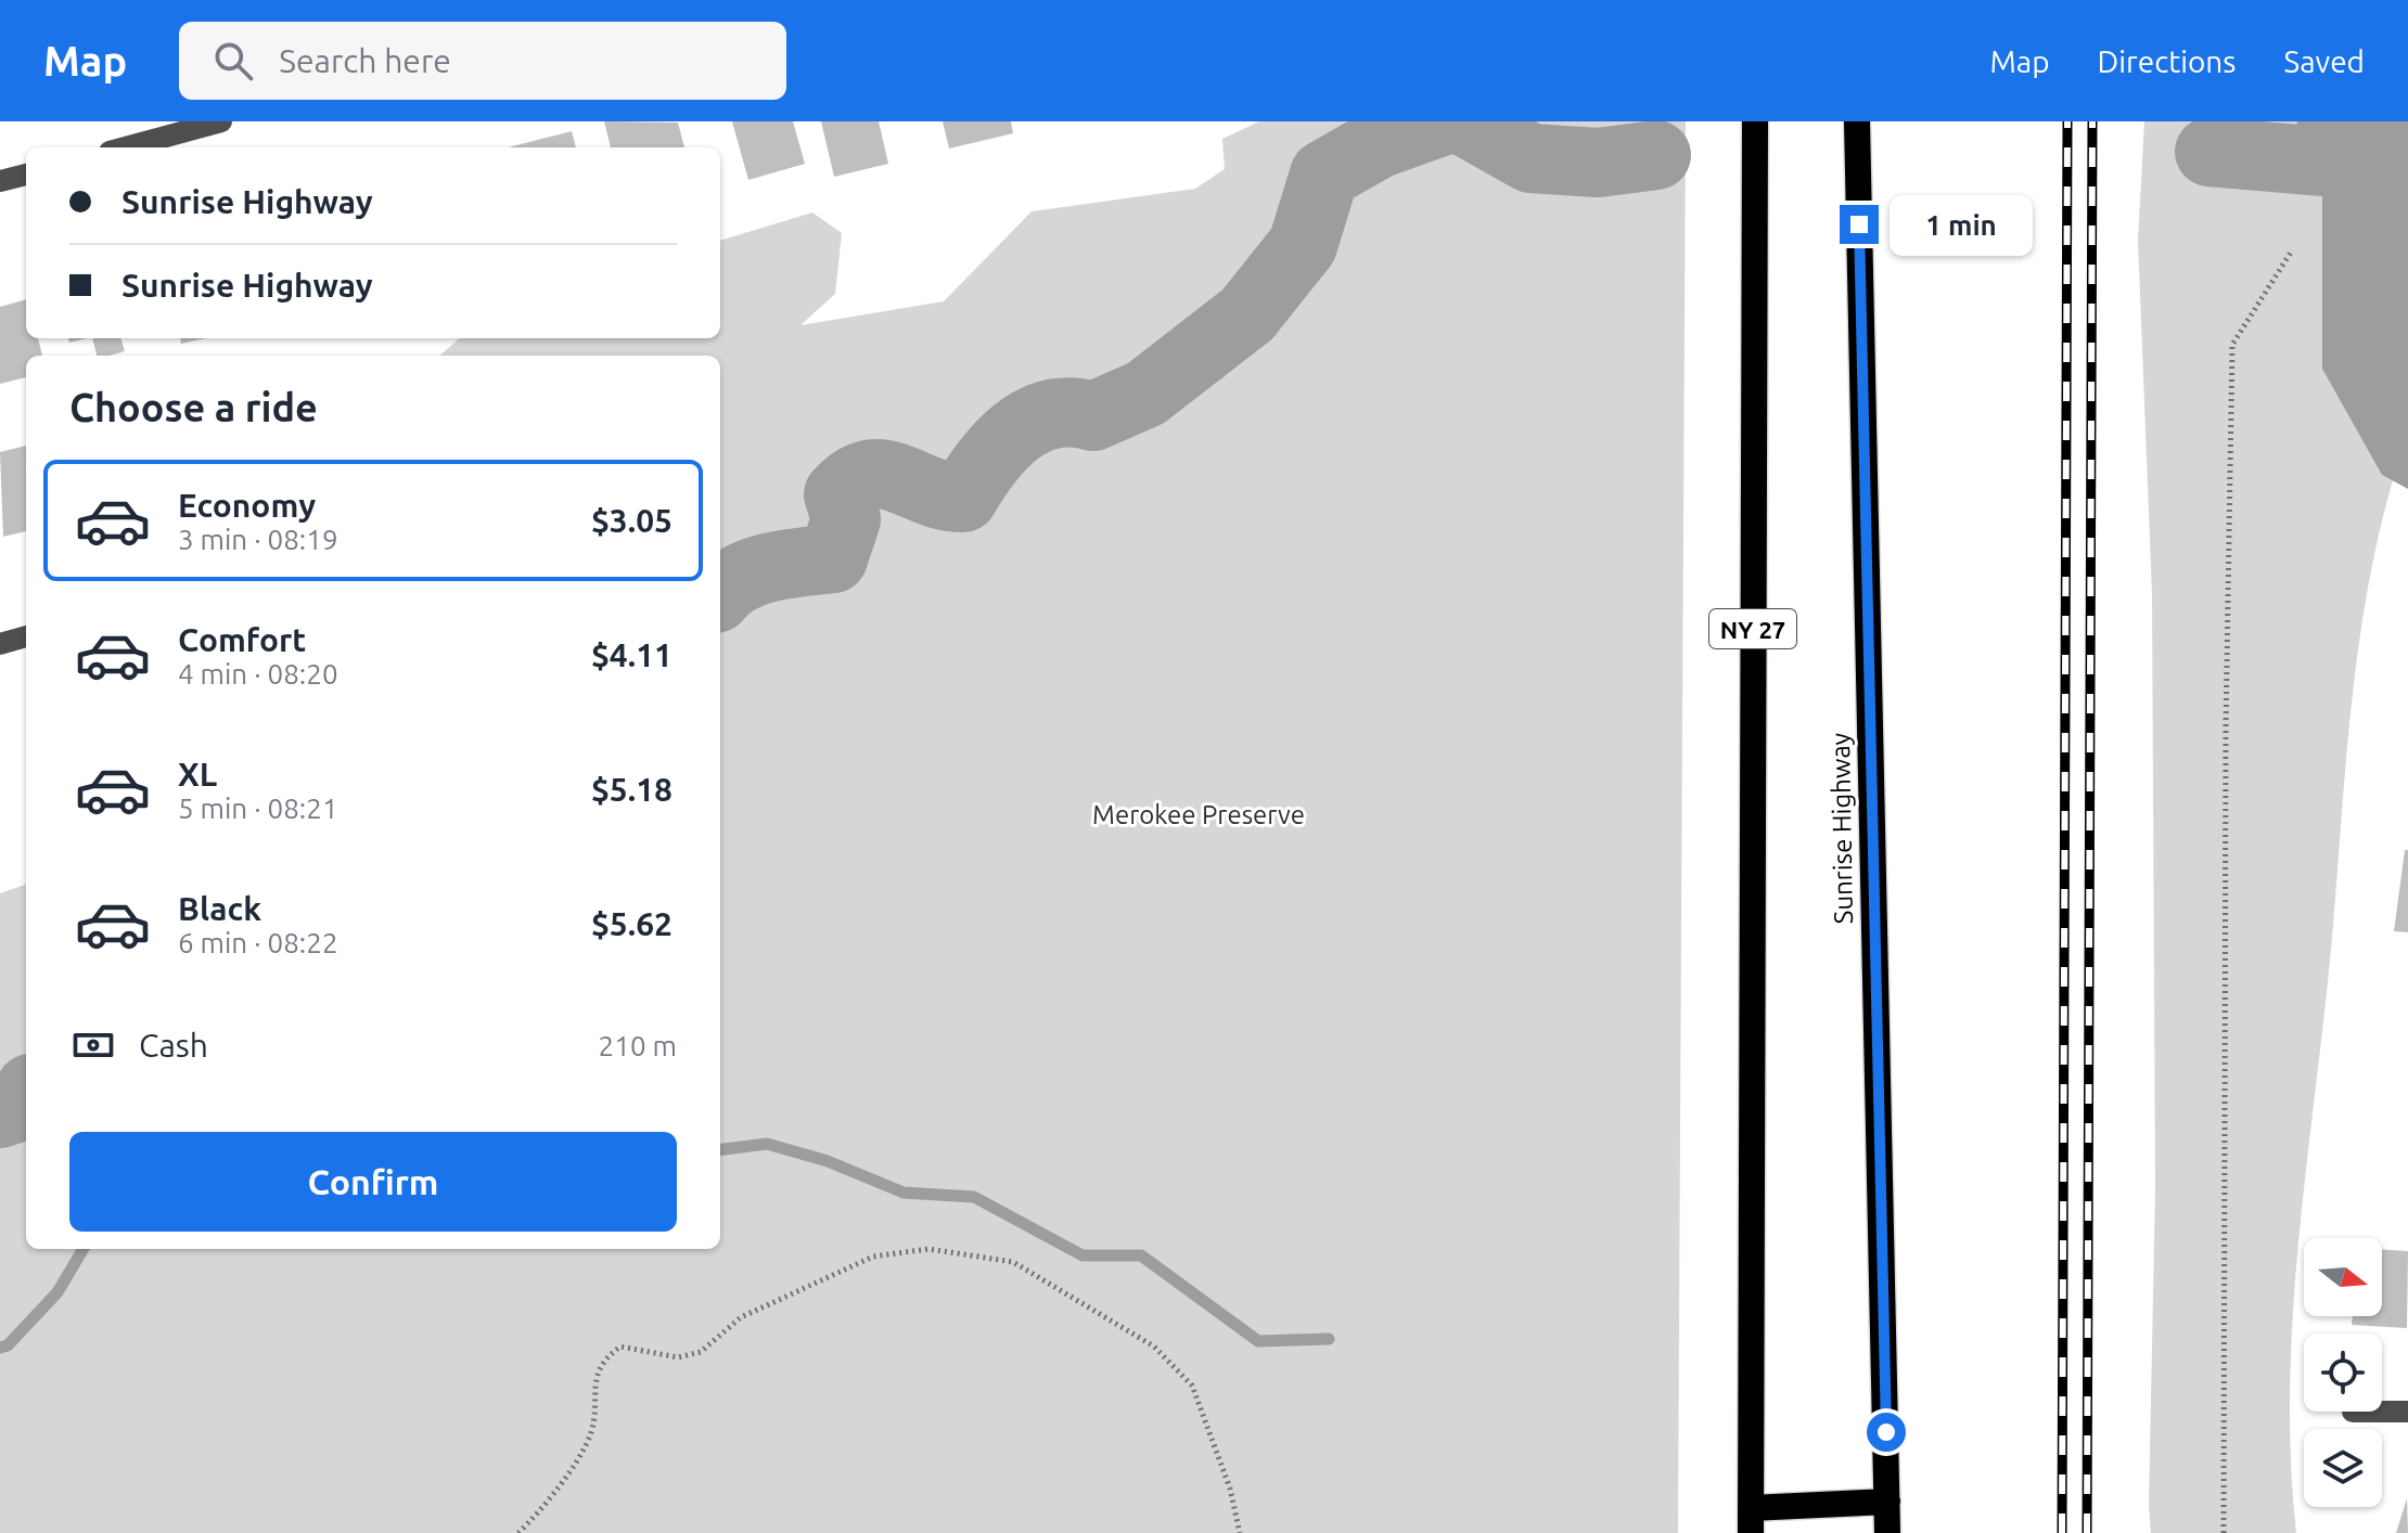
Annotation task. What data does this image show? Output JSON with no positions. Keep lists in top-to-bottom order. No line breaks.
{"streets":{"highway":["NY 27","Sunrise Highway"]},"parks":["Merokee Preserve"],"north":"right","page":{"header":"Map","search":"Search here","nav":["Map","Directions","Saved"],"banner":["Sunrise Highway","Sunrise Highway"],"bubble":"1 min","heading":"Choose a ride","list":[{"name":"Economy","note":"3 min · 08:19","value":"$3.05"},{"name":"Comfort","note":"4 min · 08:20","value":"$4.11"},{"name":"XL","note":"5 min · 08:21","value":"$5.18"},{"name":"Black","note":"6 min · 08:22","value":"$5.62"}],"pay":["Cash","210 m"],"buttons":"Confirm"}}
